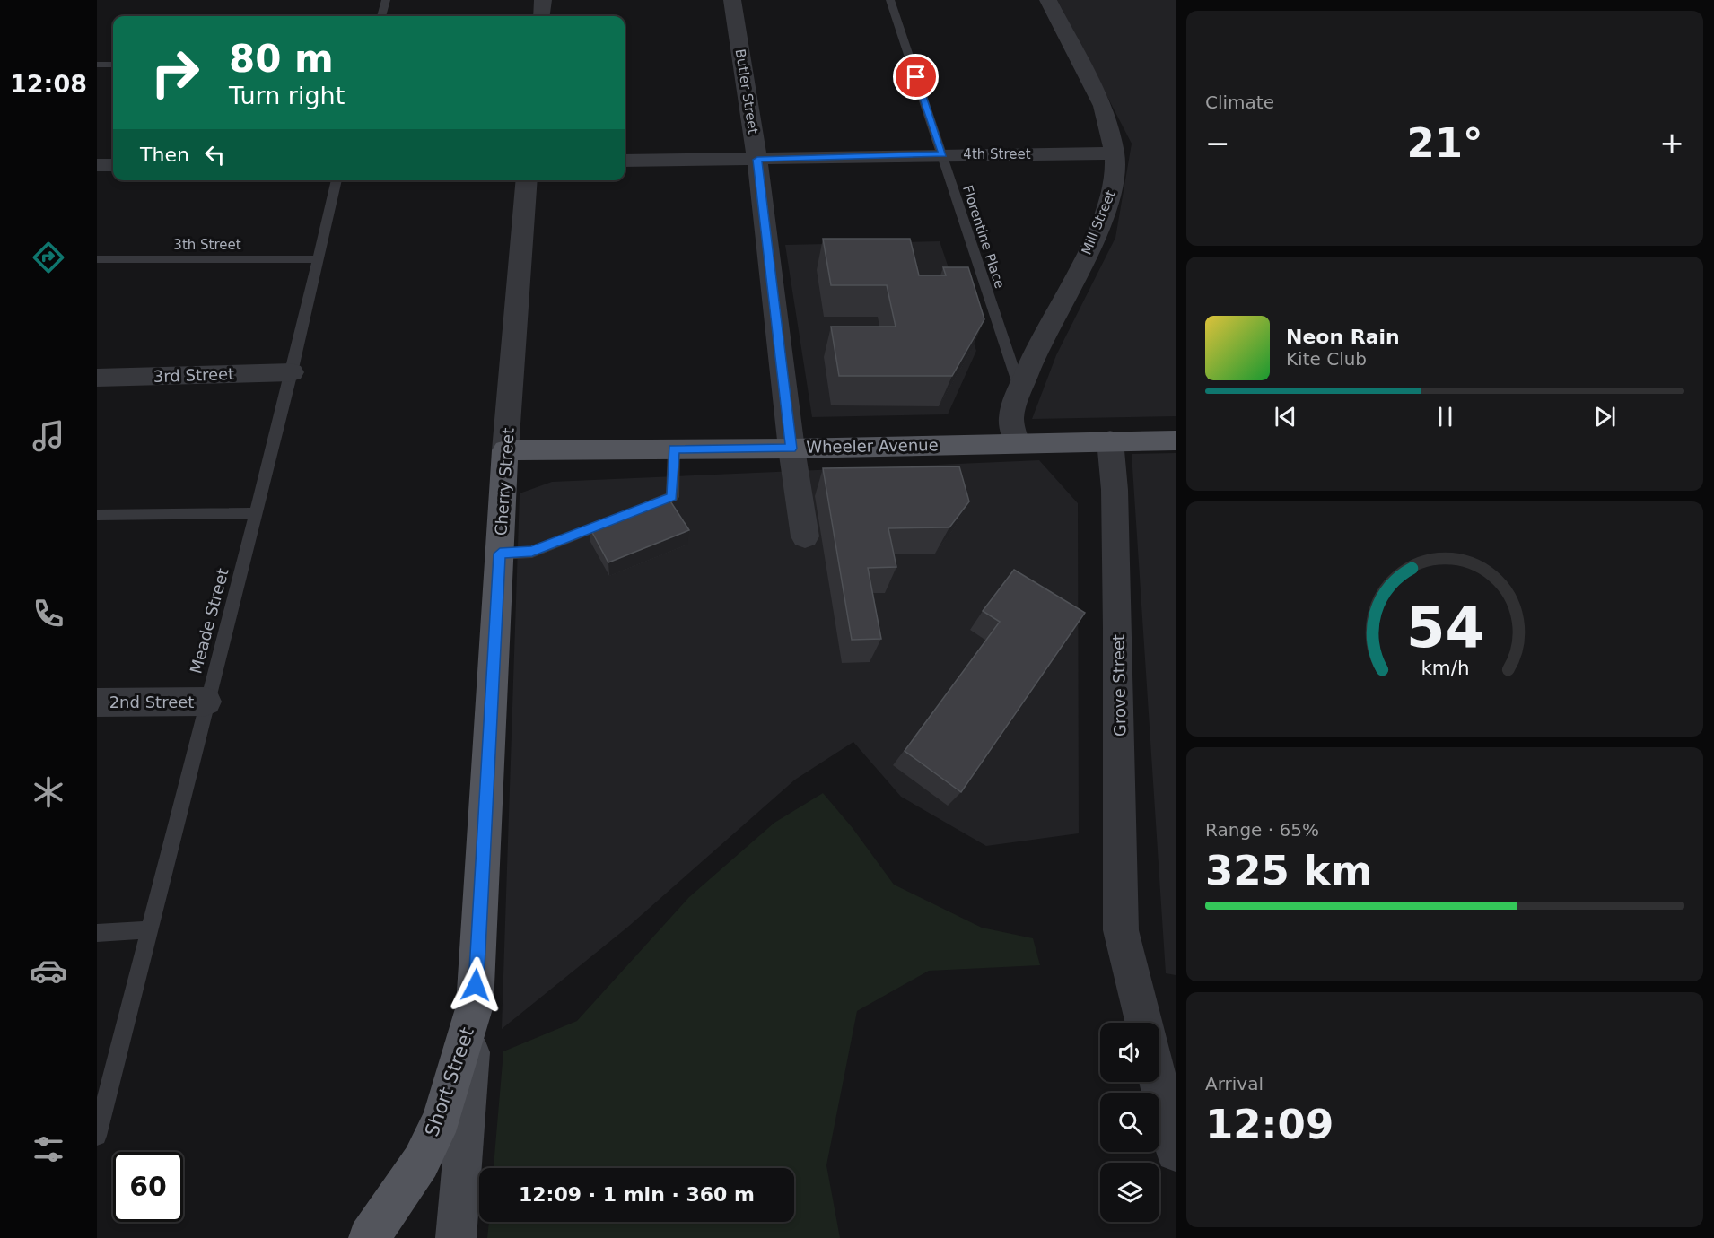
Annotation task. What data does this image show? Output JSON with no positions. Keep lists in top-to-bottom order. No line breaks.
{"streets":{"main road":["Wheeler Avenue","Cherry Street","Short Street"],"street":["Butler Street","4th Street","Mill Street","3rd Street","Grove Street","2nd Street"],"lane":["Florentine Place","3th Street","Meade Street"]},"crossings":[["Butler Street","4th Street"],["Butler Street","Wheeler Avenue"],["4th Street","Mill Street"],["4th Street","Florentine Place"],["Mill Street","Florentine Place"],["Mill Street","Wheeler Avenue"],["3th Street","Meade Street"],["3rd Street","Meade Street"],["Wheeler Avenue","Cherry Street"],["Wheeler Avenue","Grove Street"],["Cherry Street","Short Street"],["Meade Street","2nd Street"]],"page":{"tabs":"12:08","tile":["Climate",["Range · 65%","325 km"],["Arrival","12:09"]],"turn":["80 m","Turn right"],"heat":["−","21°","+"],"then":"Then","song":["Neon Rain","Kite Club"],"limit":"60","trip":"12:09 · 1 min · 360 m","gauge":["54","km/h"]}}
